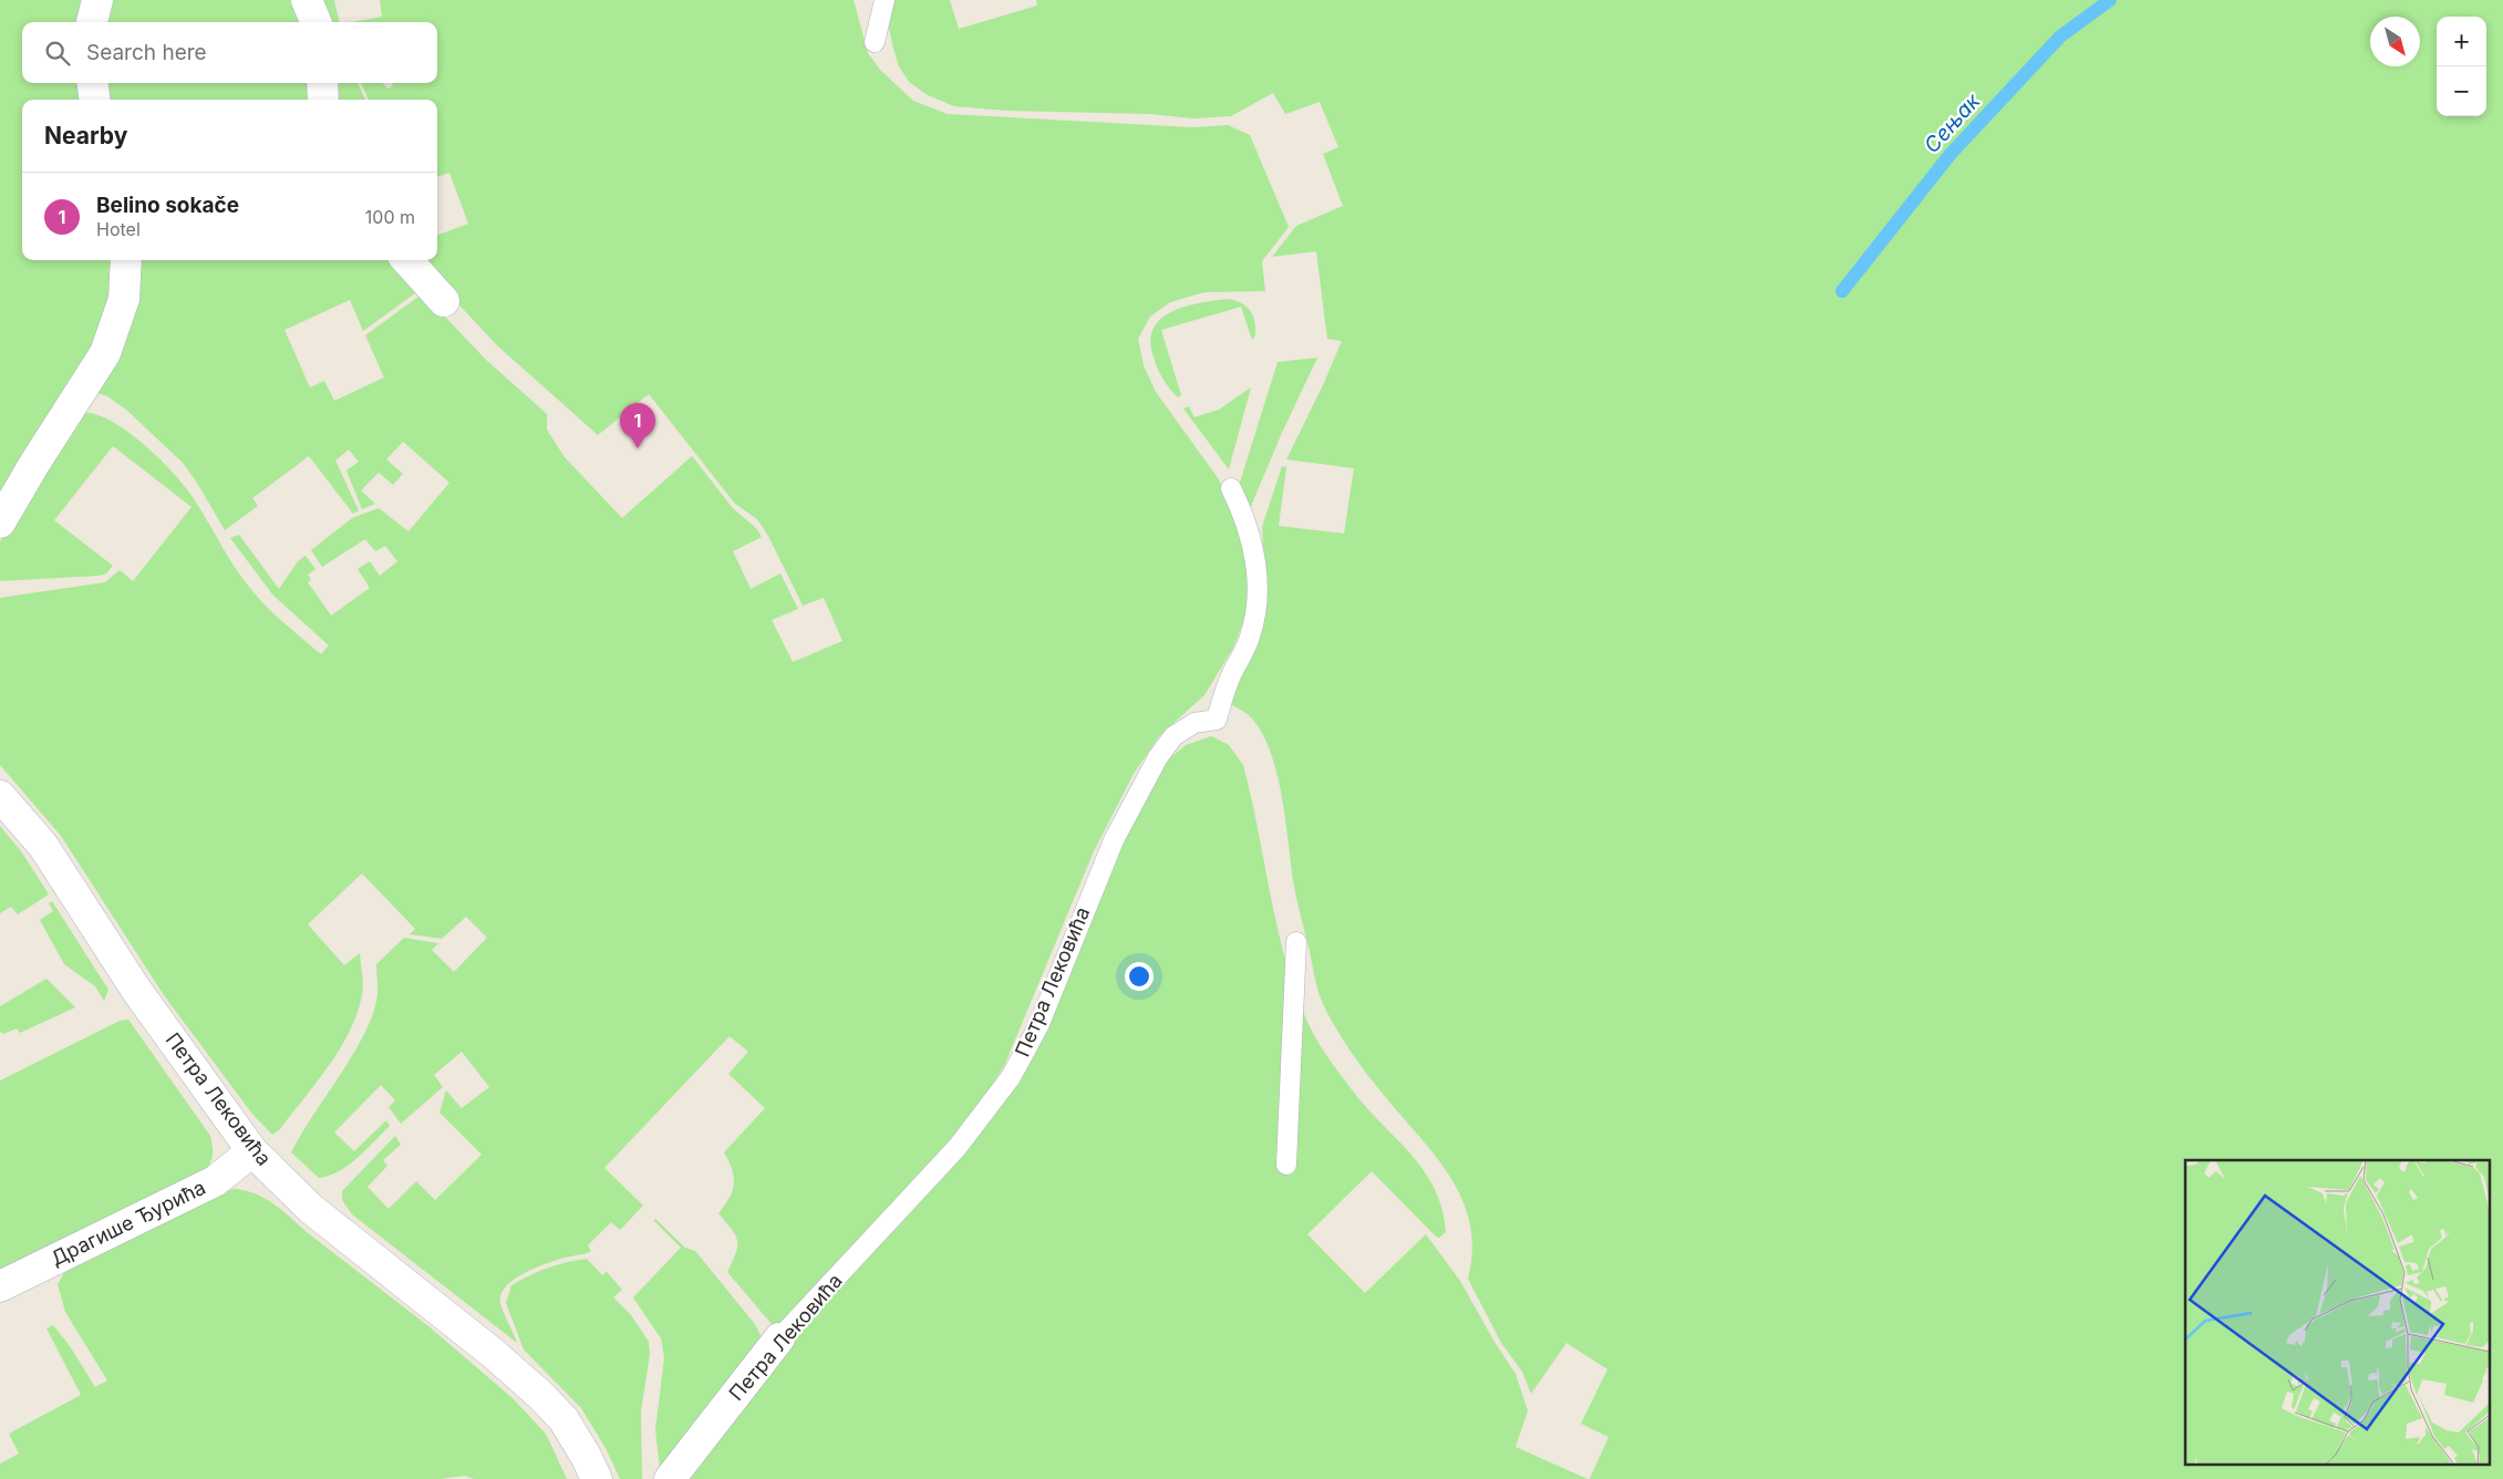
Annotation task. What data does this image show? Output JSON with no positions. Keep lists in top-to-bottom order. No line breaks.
{"streets":{"street":["Петра Лековића","Драгише Ђурића"]},"crossings":[["Петра Лековића","Драгише Ђурића"]],"water":["Сењак"],"north":"bottom right","page":{"map_buttons":["+","−"],"search":"Search here","heading":"Nearby","list":[{"mark":"1","name":"Belino sokače","note":"Hotel","value":"100 m"}],"pins":"1"}}
